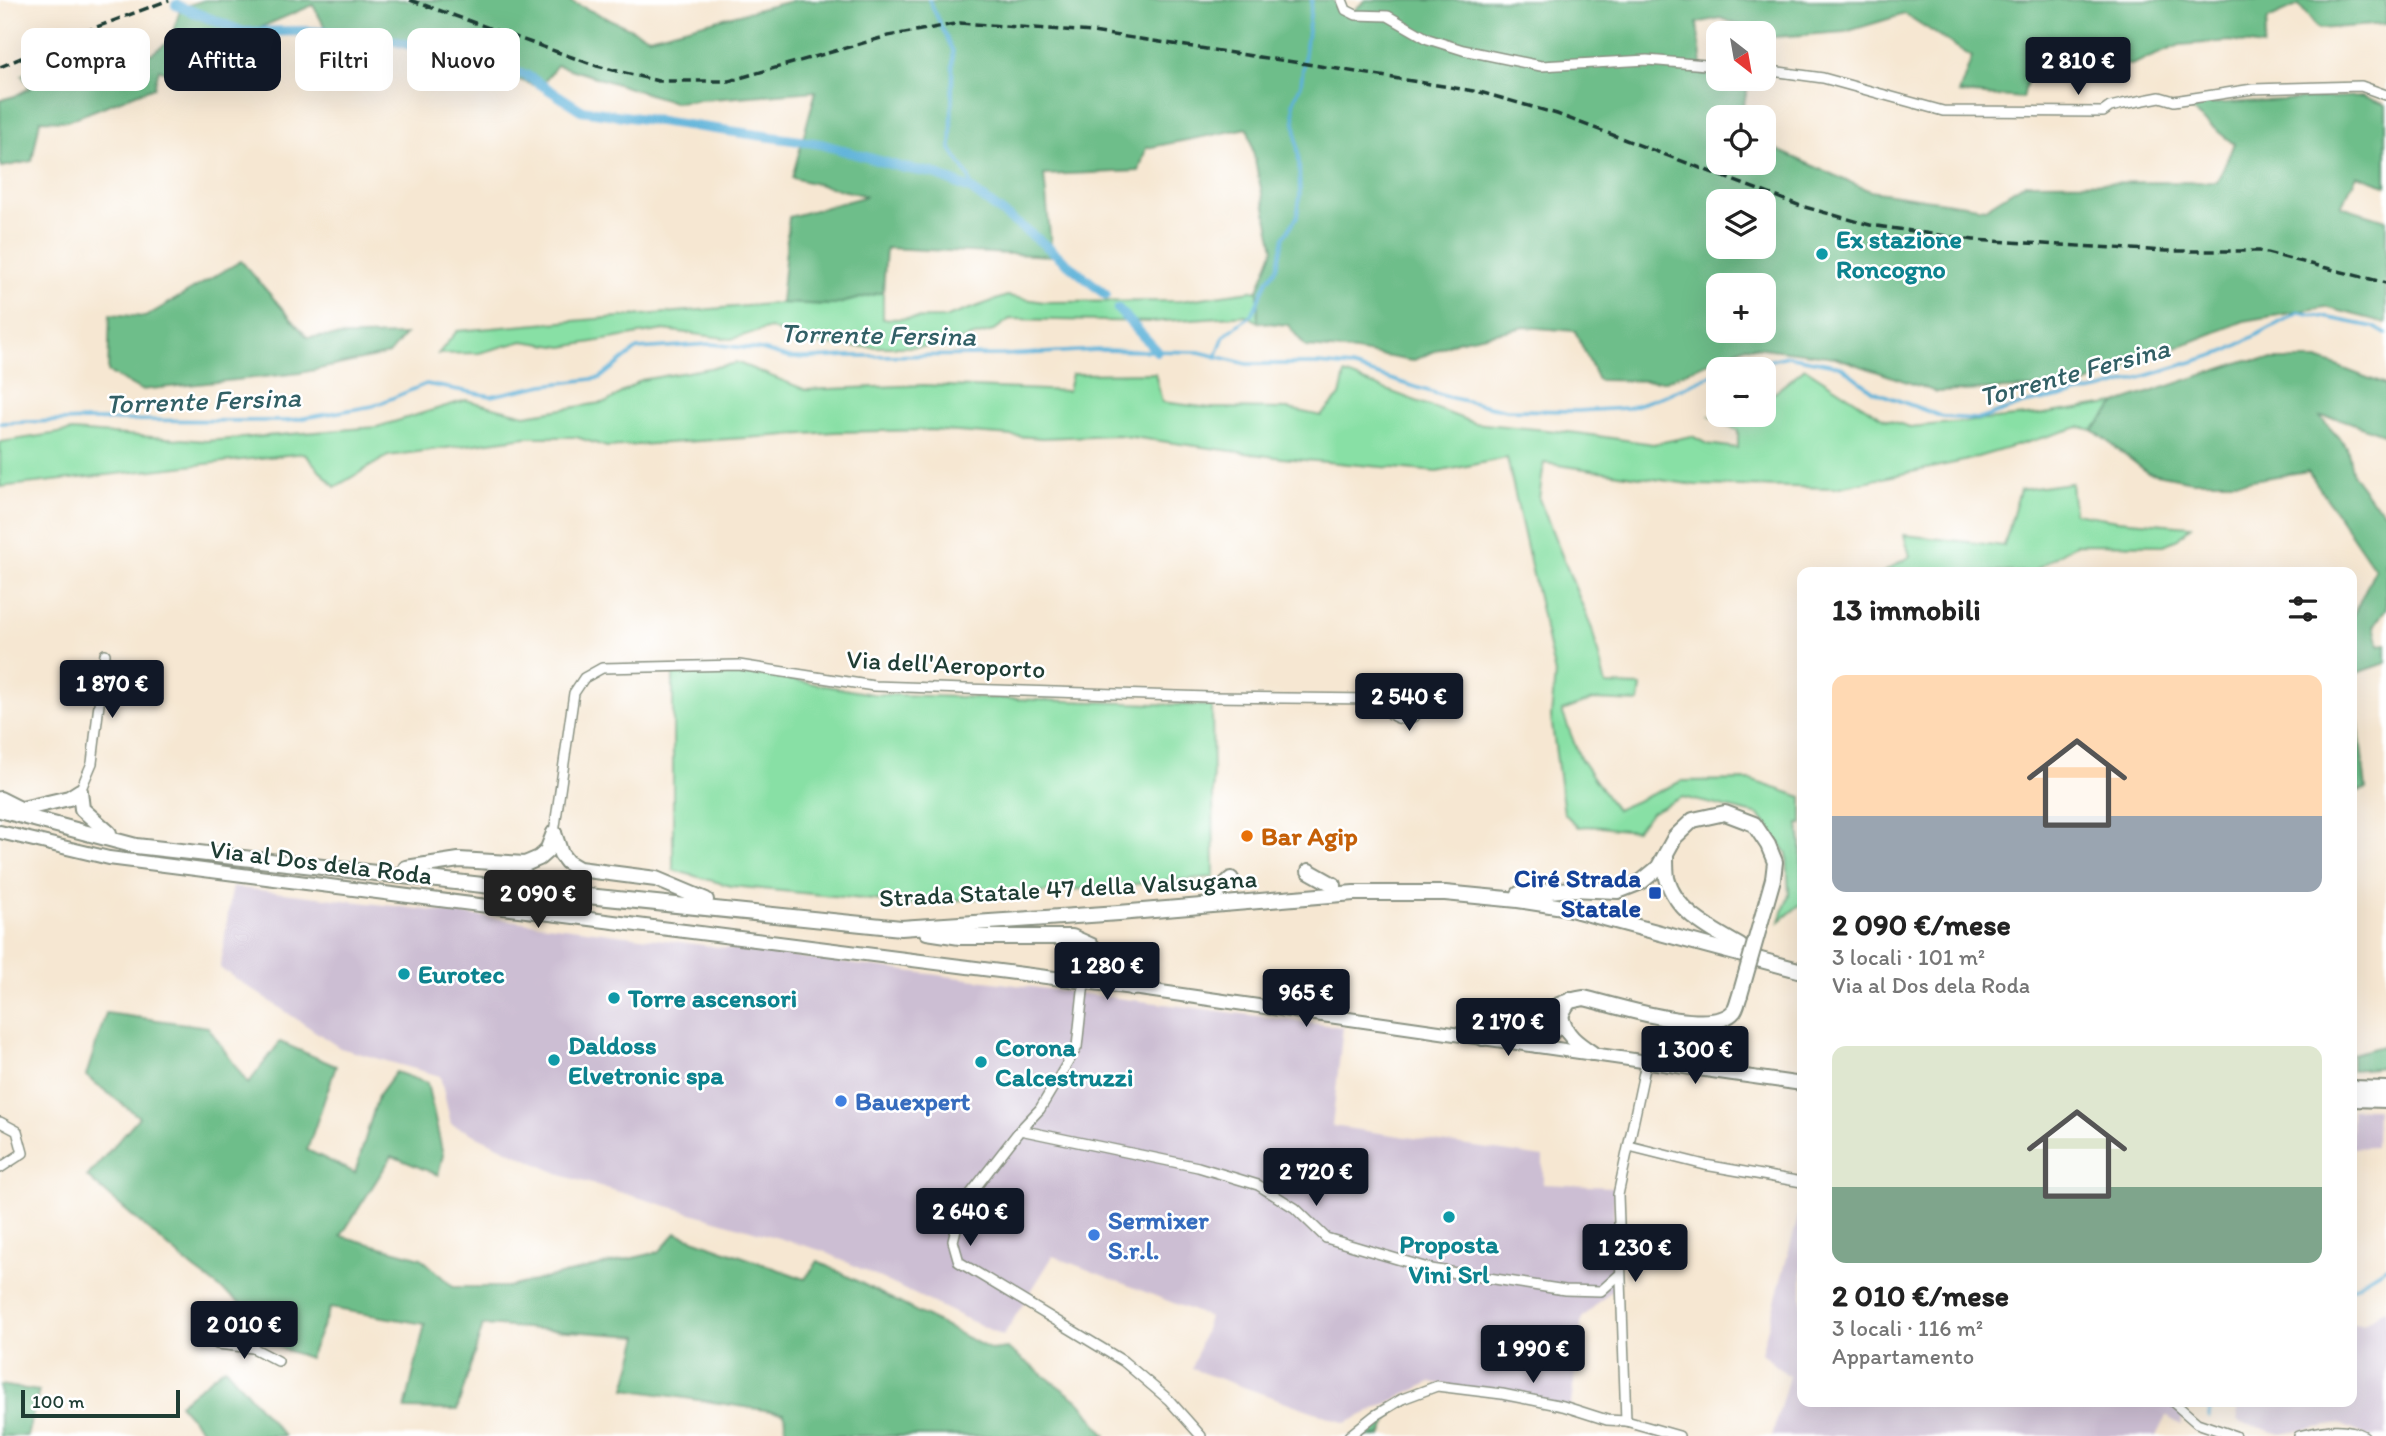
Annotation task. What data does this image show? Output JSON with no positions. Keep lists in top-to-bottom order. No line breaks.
{"streets":{"highway":["Strada Statale 47 della Valsugana"],"main road":["Via al Dos dela Roda"],"street":["Via dell'Aeroporto"]},"water":["Torrente Fersina"],"places":{"other":["Ex stazione Roncogno","Bar Agip","Eurotec","Torre ascensori","Daldoss Elvetronic spa","Corona Calcestruzzi","Bauexpert","Proposta Vini Srl","Sermixer S.r.l."],"transit":["Ciré Strada Statale"]},"scale_bar":"100 m","north":"bottom right","page":{"map_buttons":["+","−"],"chip":["Compra","Affitta","Filtri","Nuovo"],"price":["2 810 €","1 870 €","2 540 €","2 090 €","1 280 €","965 €","2 170 €","1 300 €","2 720 €","2 640 €","1 230 €","2 010 €","1 990 €"],"heading":"13 immobili","list":[{"name":"2 090 €/mese","note":"3 locali · 101 m² · Via al Dos dela Roda"},{"name":"2 010 €/mese","note":"3 locali · 116 m² · Appartamento"}],"scale":"100 m"}}
